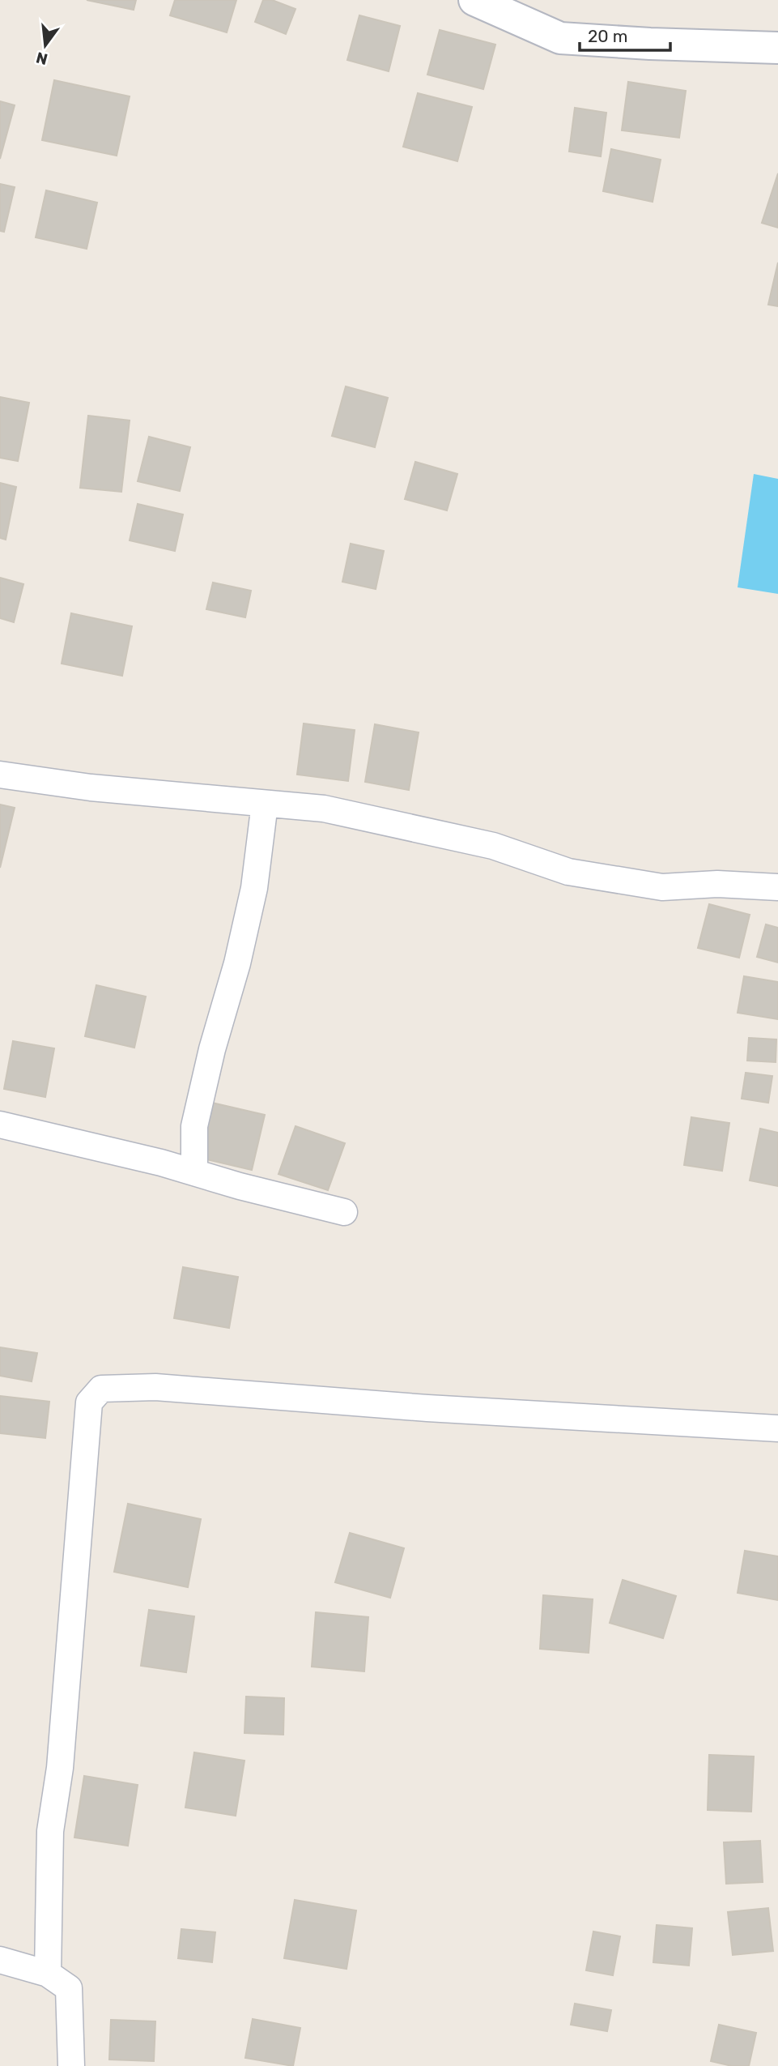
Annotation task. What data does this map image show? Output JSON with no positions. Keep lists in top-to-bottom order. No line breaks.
{"scale_bar":"20 m","north":"bottom"}
